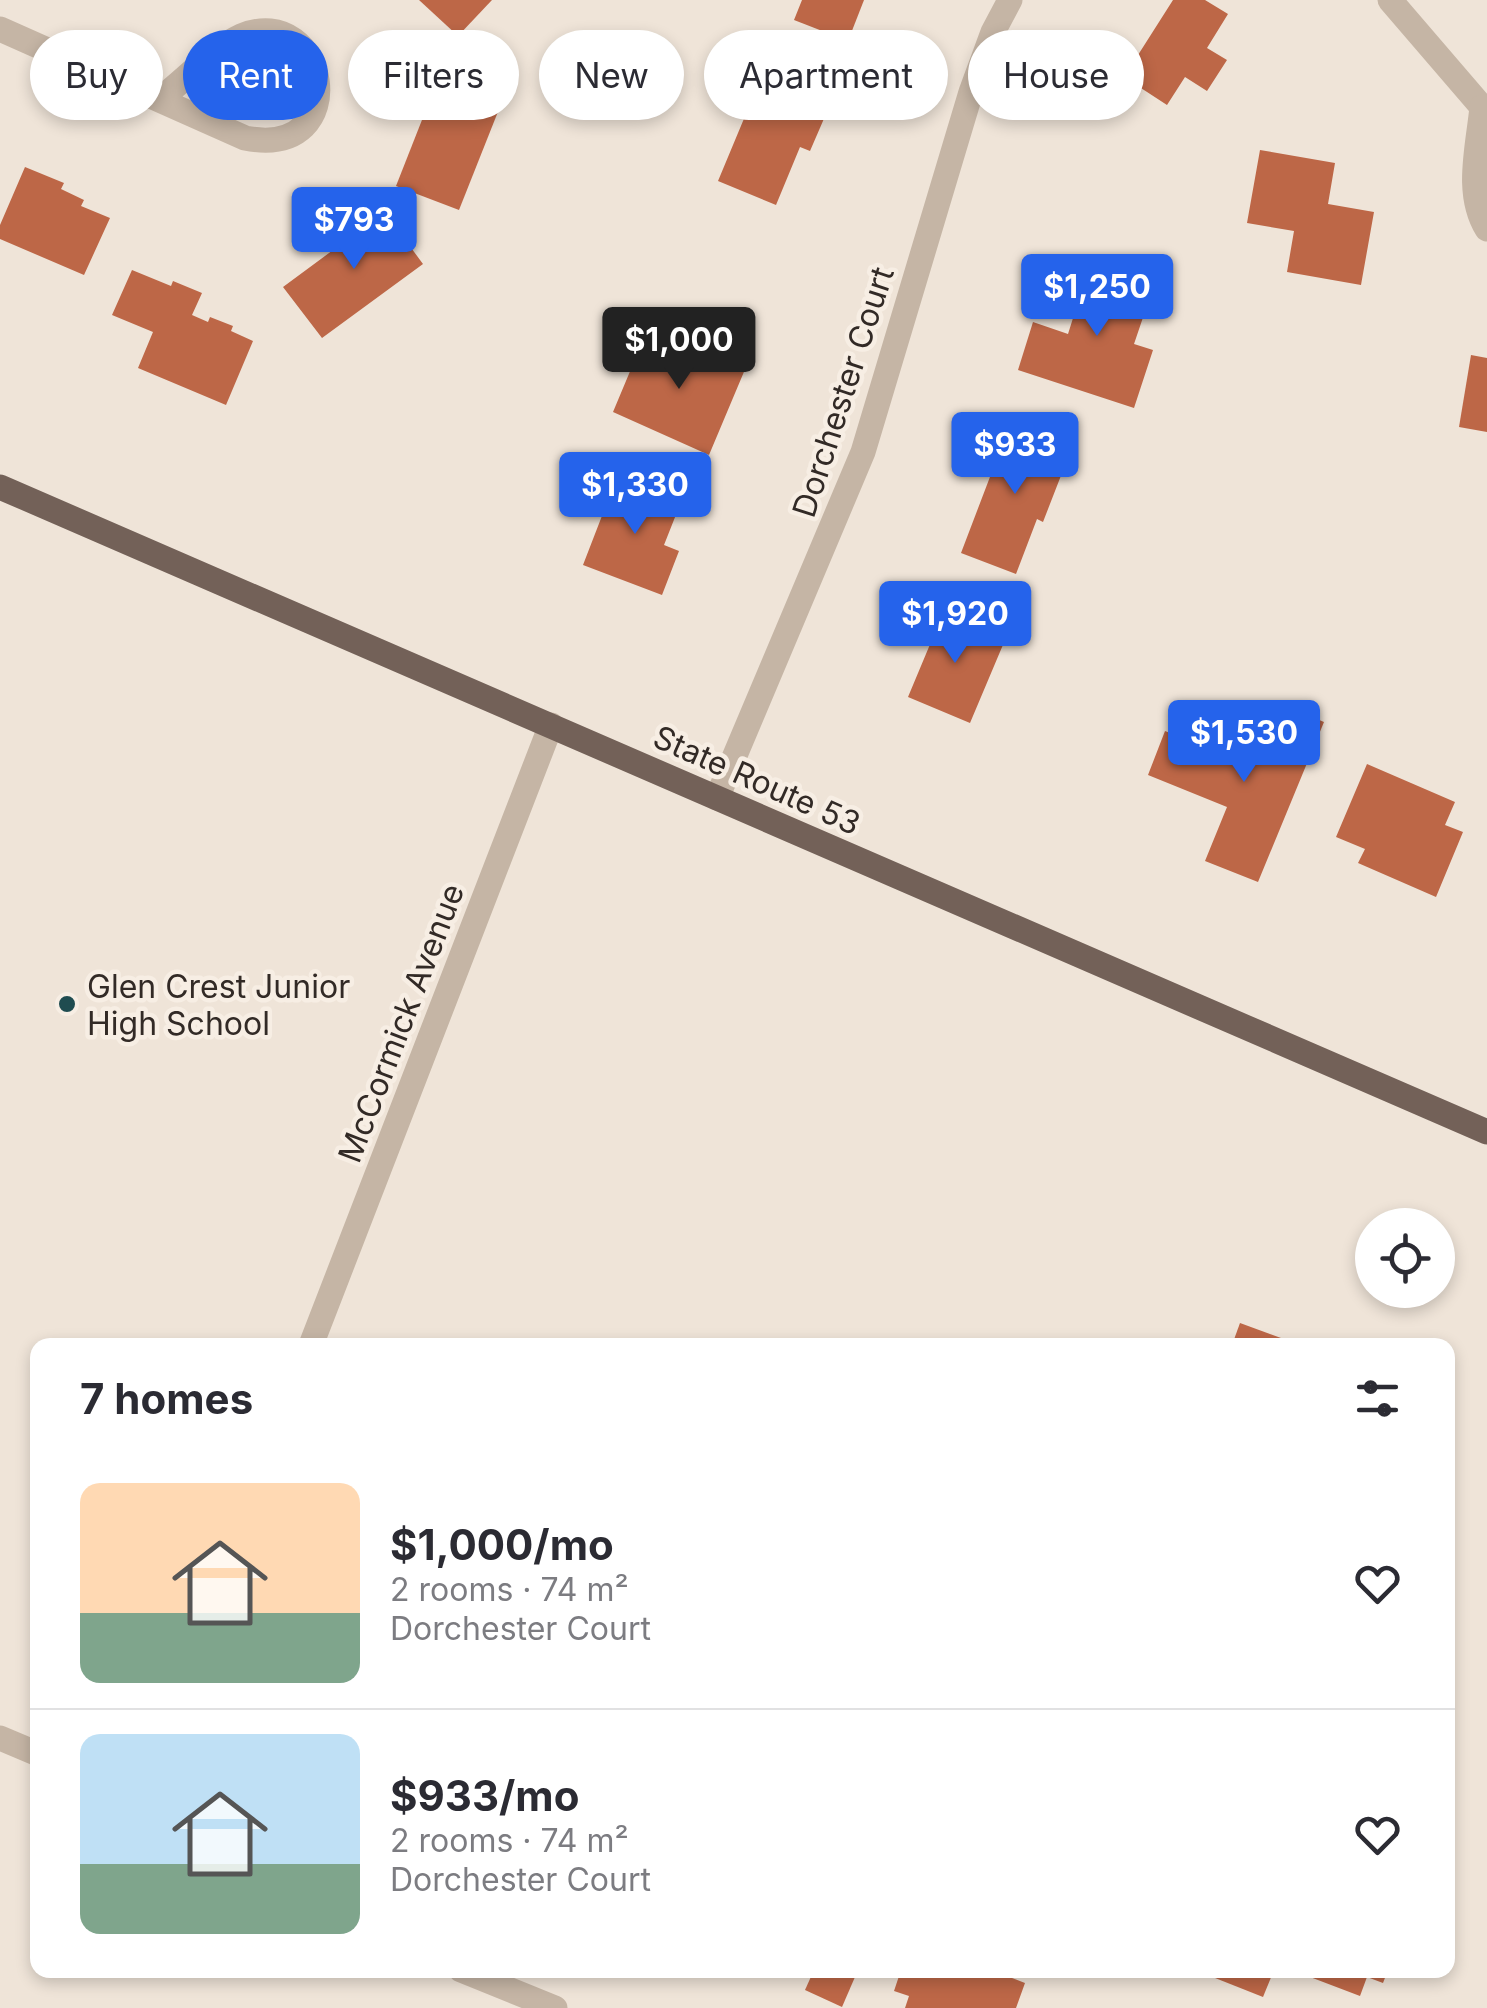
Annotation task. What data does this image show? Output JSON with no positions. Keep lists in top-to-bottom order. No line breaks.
{"streets":{"main road":["State Route 53"],"street":["Dorchester Court","McCormick Avenue"]},"crossings":[["Dorchester Court","State Route 53"],["State Route 53","McCormick Avenue"]],"places":["Glen Crest Junior High School"],"page":{"chip":["Buy","Rent","Filters","New","Apartment","House"],"price":["$793","$1,250","$1,000","$933","$1,330","$1,920","$1,530"],"heading":"7 homes","list":[{"name":"$1,000/mo","note":"2 rooms · 74 m² · Dorchester Court"},{"name":"$933/mo","note":"2 rooms · 74 m² · Dorchester Court"}]}}
